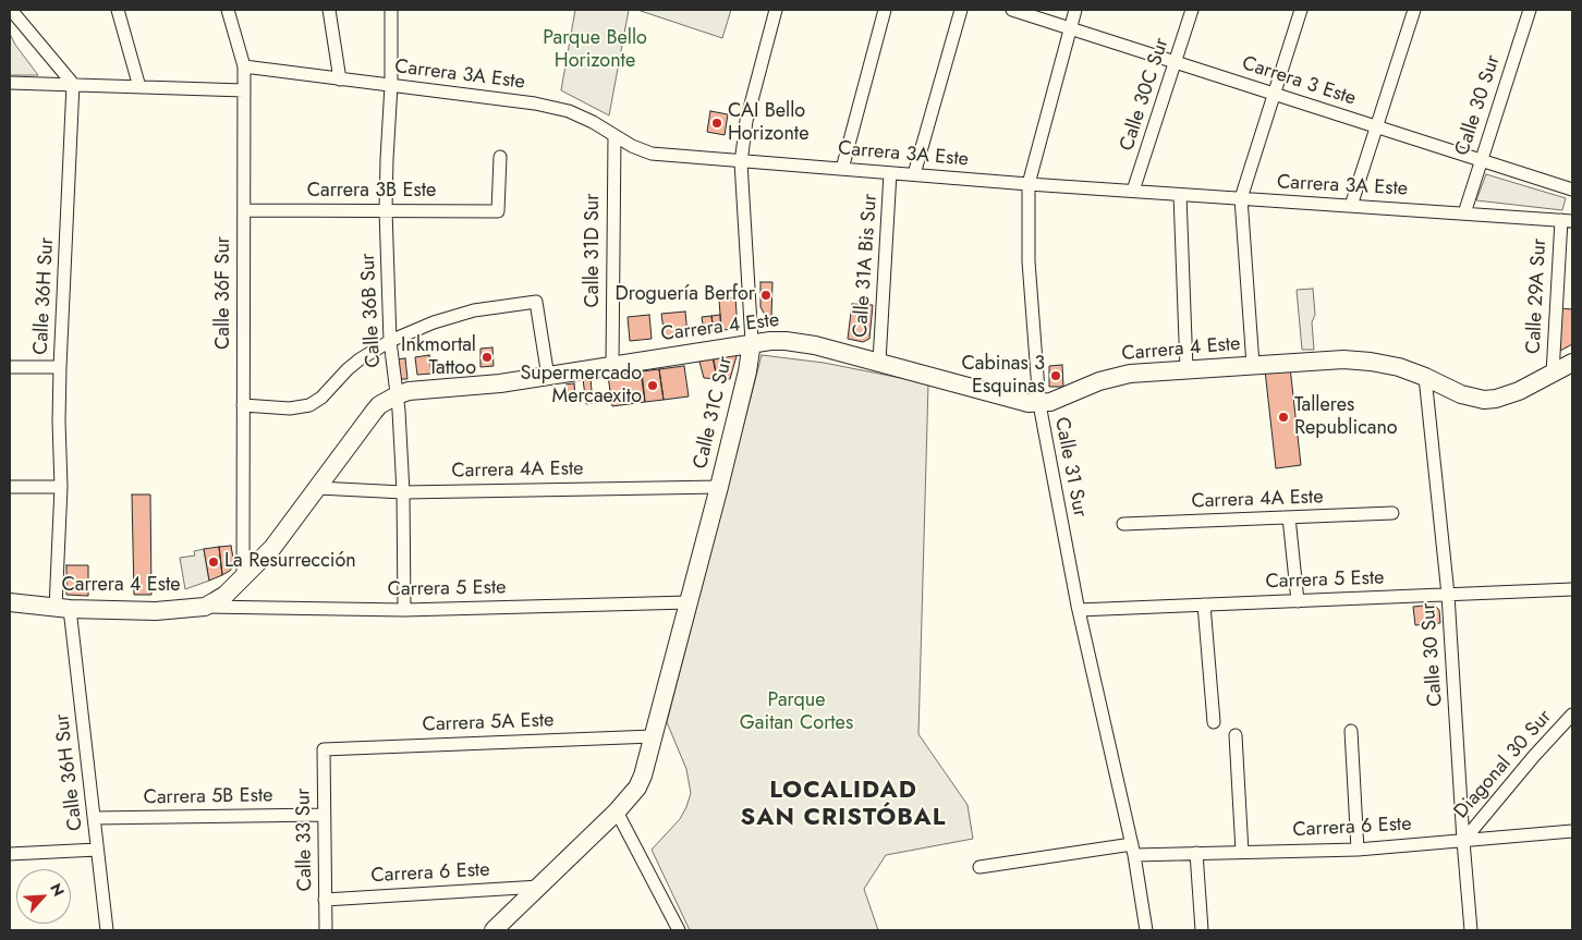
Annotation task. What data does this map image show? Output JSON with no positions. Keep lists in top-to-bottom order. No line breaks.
{"streets":{"street":["Carrera 3A Este","Carrera 3 Este","Calle 30C Sur","Calle 30 Sur","Carrera 3B Este","Calle 31D Sur","Calle 31A Bis Sur","Calle 36F Sur","Calle 36H Sur","Calle 29A Sur","Calle 36B Sur","Carrera 4 Este","Calle 31C Sur","Calle 31 Sur","Carrera 4A Este","Carrera 5 Este","Carrera 5A Este","Diagonal 30 Sur","Carrera 5B Este","Carrera 6 Este","Calle 33 Sur"]},"crossings":[["Carrera 3A Este","Calle 30C Sur"],["Carrera 3A Este","Calle 30 Sur"],["Carrera 3A Este","Calle 31D Sur"],["Carrera 3A Este","Calle 31A Bis Sur"],["Carrera 3A Este","Calle 36F Sur"],["Carrera 3A Este","Calle 29A Sur"],["Carrera 3A Este","Calle 36B Sur"],["Carrera 3A Este","Calle 31C Sur"],["Carrera 3A Este","Calle 31 Sur"],["Carrera 3 Este","Calle 30C Sur"],["Carrera 3 Este","Calle 30 Sur"],["Carrera 3 Este","Calle 31 Sur"],["Calle 30 Sur","Carrera 4 Este"],["Calle 30 Sur","Carrera 5 Este"],["Calle 30 Sur","Diagonal 30 Sur"],["Calle 30 Sur","Carrera 6 Este"],["Carrera 3B Este","Calle 36F Sur"],["Carrera 3B Este","Calle 36B Sur"],["Calle 31D Sur","Carrera 4 Este"],["Calle 31A Bis Sur","Carrera 4 Este"],["Calle 36F Sur","Carrera 4 Este"],["Calle 36H Sur","Carrera 4 Este"],["Calle 36H Sur","Carrera 5B Este"],["Calle 29A Sur","Carrera 4 Este"],["Calle 36B Sur","Carrera 4 Este"],["Calle 36B Sur","Carrera 4A Este"],["Calle 36B Sur","Carrera 5 Este"],["Carrera 4 Este","Calle 31C Sur"],["Carrera 4 Este","Calle 31 Sur"],["Carrera 4 Este","Carrera 4A Este"],["Carrera 4 Este","Carrera 5 Este"],["Calle 31C Sur","Carrera 4A Este"],["Calle 31C Sur","Carrera 5 Este"],["Calle 31C Sur","Carrera 5A Este"],["Calle 31C Sur","Carrera 6 Este"],["Calle 31 Sur","Carrera 5 Este"],["Calle 31 Sur","Carrera 6 Este"],["Carrera 5A Este","Calle 33 Sur"],["Diagonal 30 Sur","Carrera 6 Este"],["Carrera 5B Este","Calle 33 Sur"],["Carrera 6 Este","Calle 33 Sur"]],"districts":["LOCALIDAD SAN CRISTÓBAL"],"parks":["Parque Bello Horizonte","Parque Gaitan Cortes"],"places":["CAI Bello Horizonte","Droguería Berfor","Inkmortal Tattoo","Cabinas 3 Esquinas","Supermercado Mercaexito","Talleres Republicano","La Resurrección"],"north":"top right"}
